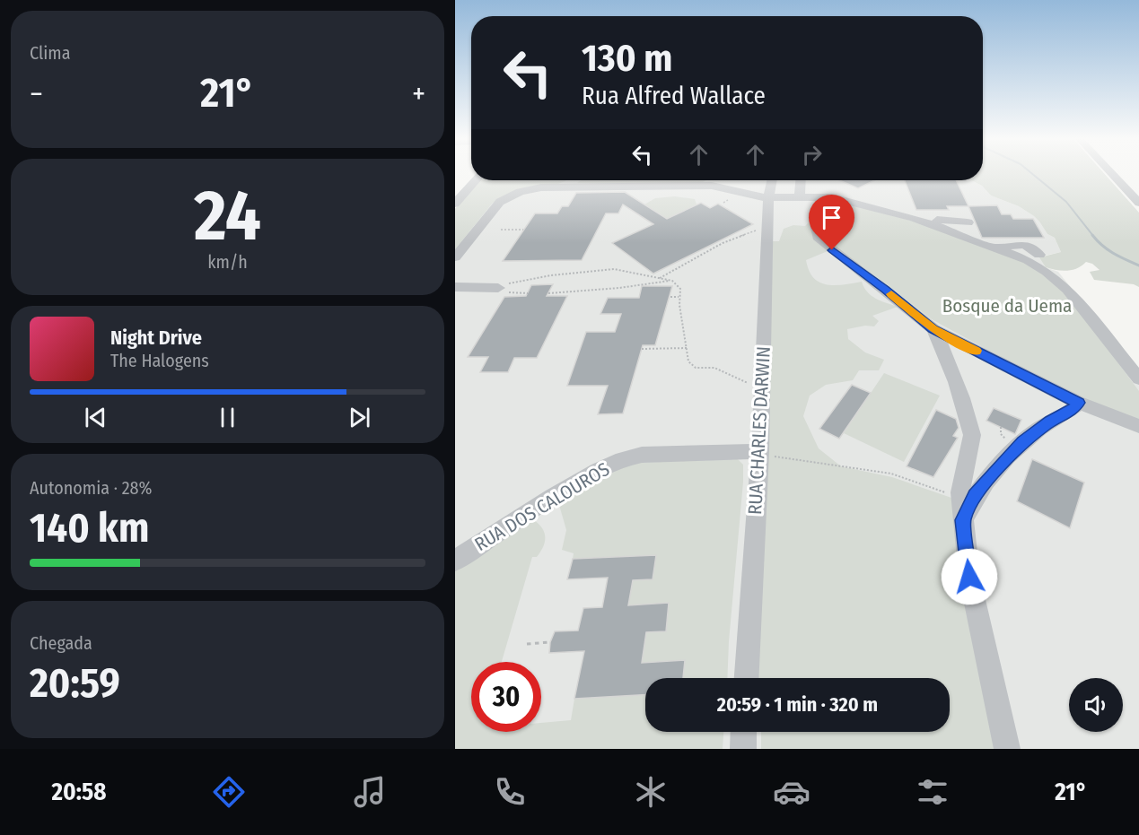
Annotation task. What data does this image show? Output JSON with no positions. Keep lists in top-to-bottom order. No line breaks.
{"streets":{"street":["RUA CHARLES DARWIN","RUA DOS CALOUROS"]},"crossings":[["RUA CHARLES DARWIN","RUA DOS CALOUROS"]],"parks":["Bosque da Uema"],"page":{"tile":["Clima",["24","km/h"],["Autonomia · 28%","140 km"],["Chegada","20:59"]],"turn":["130 m","Rua Alfred Wallace"],"heat":["−","21°","+"],"song":["Night Drive","The Halogens"],"limit":"30","trip":"20:59 · 1 min · 320 m","tabs":["20:58","21°"]}}
